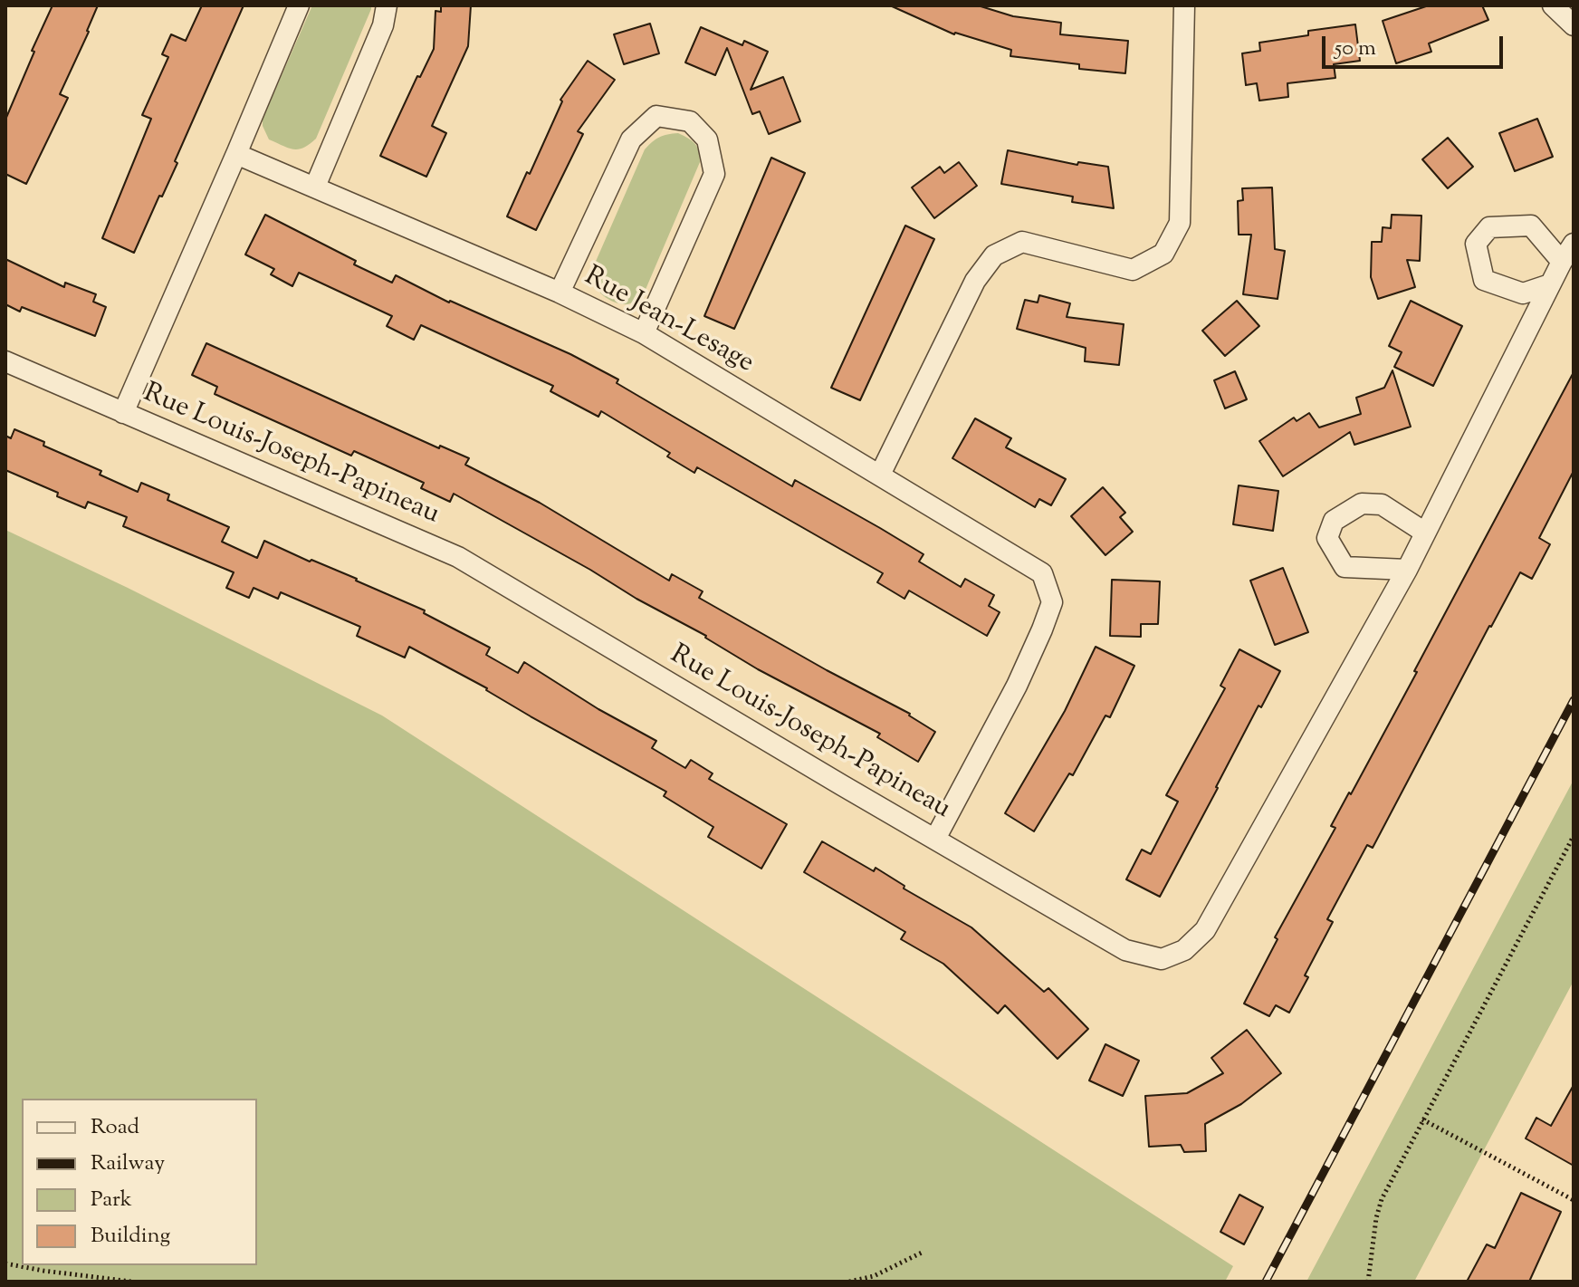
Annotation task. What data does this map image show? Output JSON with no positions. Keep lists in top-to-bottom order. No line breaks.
{"streets":{"street":["Rue Jean-Lesage","Rue Louis-Joseph-Papineau"]},"crossings":[["Rue Jean-Lesage","Rue Louis-Joseph-Papineau"]],"legend":["Road","Railway","Park","Building"],"scale_bar":"50 m"}
